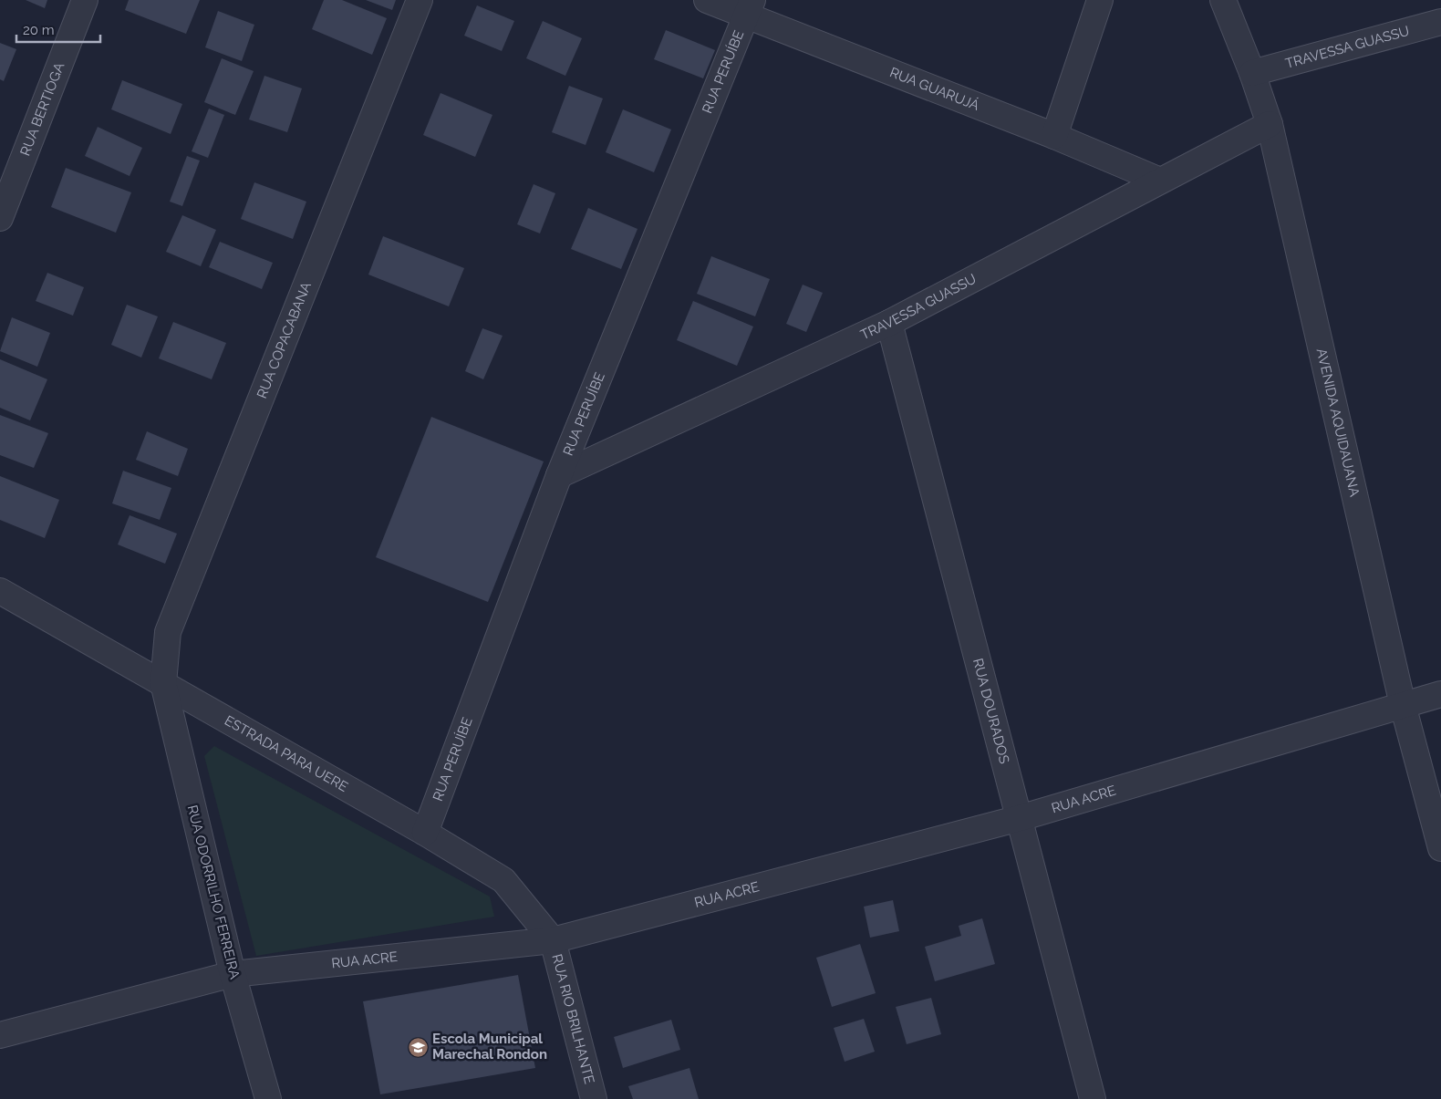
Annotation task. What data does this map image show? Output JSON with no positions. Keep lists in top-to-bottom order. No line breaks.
{"streets":{"street":["TRAVESSA GUASSU","RUA PERUÍBE","RUA GUARUJÁ","RUA BERTIOGA","RUA COPACABANA","AVENIDA AQUIDAUANA","RUA DOURADOS","ESTRADA PARA UERE","RUA ACRE","RUA ODORRILHO FERREIRA","RUA RIO BRILHANTE"]},"crossings":[["TRAVESSA GUASSU","RUA PERUÍBE"],["TRAVESSA GUASSU","RUA GUARUJÁ"],["TRAVESSA GUASSU","AVENIDA AQUIDAUANA"],["TRAVESSA GUASSU","RUA DOURADOS"],["RUA PERUÍBE","RUA GUARUJÁ"],["RUA PERUÍBE","ESTRADA PARA UERE"],["RUA COPACABANA","ESTRADA PARA UERE"],["RUA COPACABANA","RUA ODORRILHO FERREIRA"],["AVENIDA AQUIDAUANA","RUA ACRE"],["RUA DOURADOS","RUA ACRE"],["ESTRADA PARA UERE","RUA ACRE"],["ESTRADA PARA UERE","RUA ODORRILHO FERREIRA"],["ESTRADA PARA UERE","RUA RIO BRILHANTE"],["RUA ACRE","RUA ODORRILHO FERREIRA"],["RUA ACRE","RUA RIO BRILHANTE"]],"places":{"school or university":["Escola Municipal Marechal Rondon"]},"scale_bar":"20 m"}
